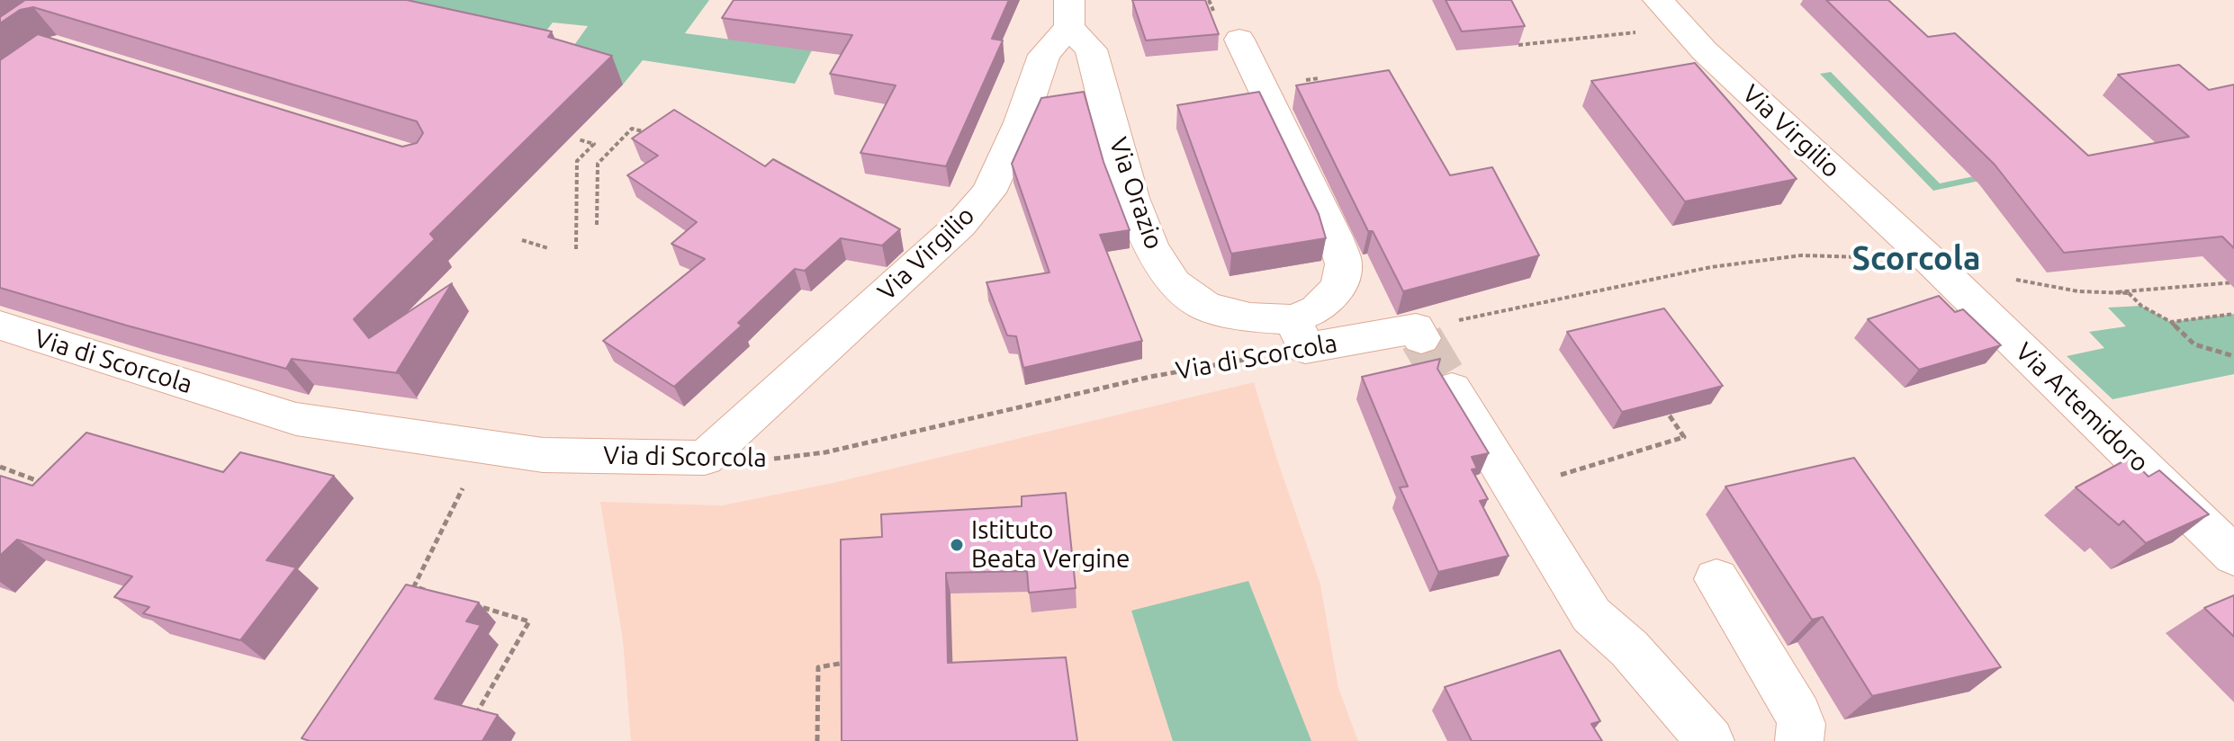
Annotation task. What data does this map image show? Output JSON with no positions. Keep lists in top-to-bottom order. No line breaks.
{"streets":{"street":["Via Virgilio","Via Orazio","Via di Scorcola","Via Artemidoro"]},"crossings":[["Via Virgilio","Via Orazio"],["Via Virgilio","Via di Scorcola"],["Via Virgilio","Via Artemidoro"],["Via Orazio","Via di Scorcola"]],"districts":["Scorcola"],"places":["Istituto Beata Vergine"]}
